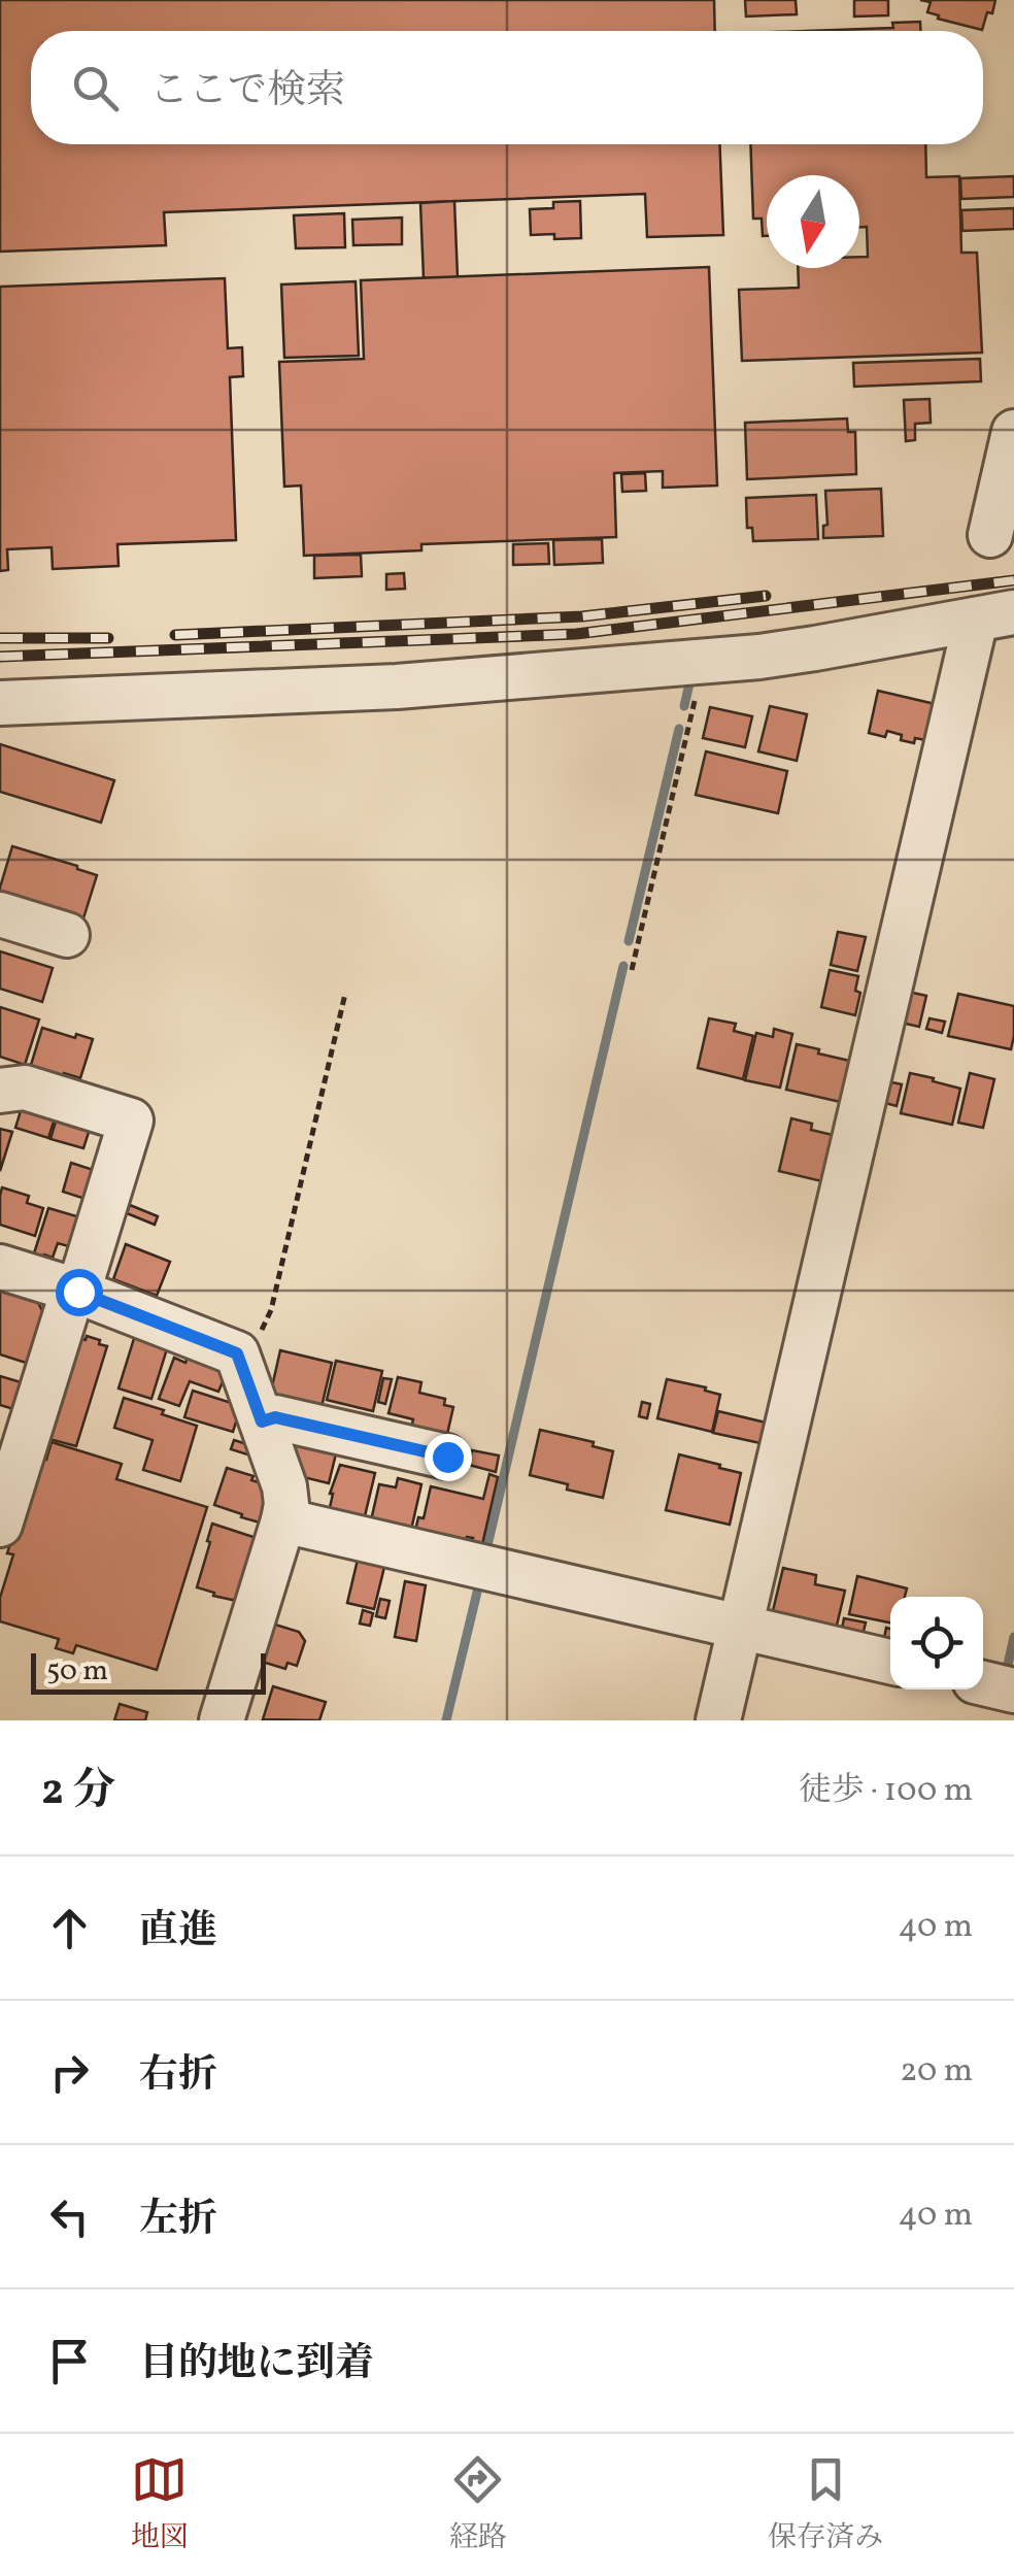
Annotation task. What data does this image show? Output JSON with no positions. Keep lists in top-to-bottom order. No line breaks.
{"scale_bar":"50 m","north":"bottom","page":{"search":"ここで検索","scale":"50 m","heading":["2 分","徒歩 · 100 m"],"list":[["直進","40 m"],["右折","20 m"],["左折","40 m"],"目的地に到着"],"nav":["地図","経路","保存済み"]}}
